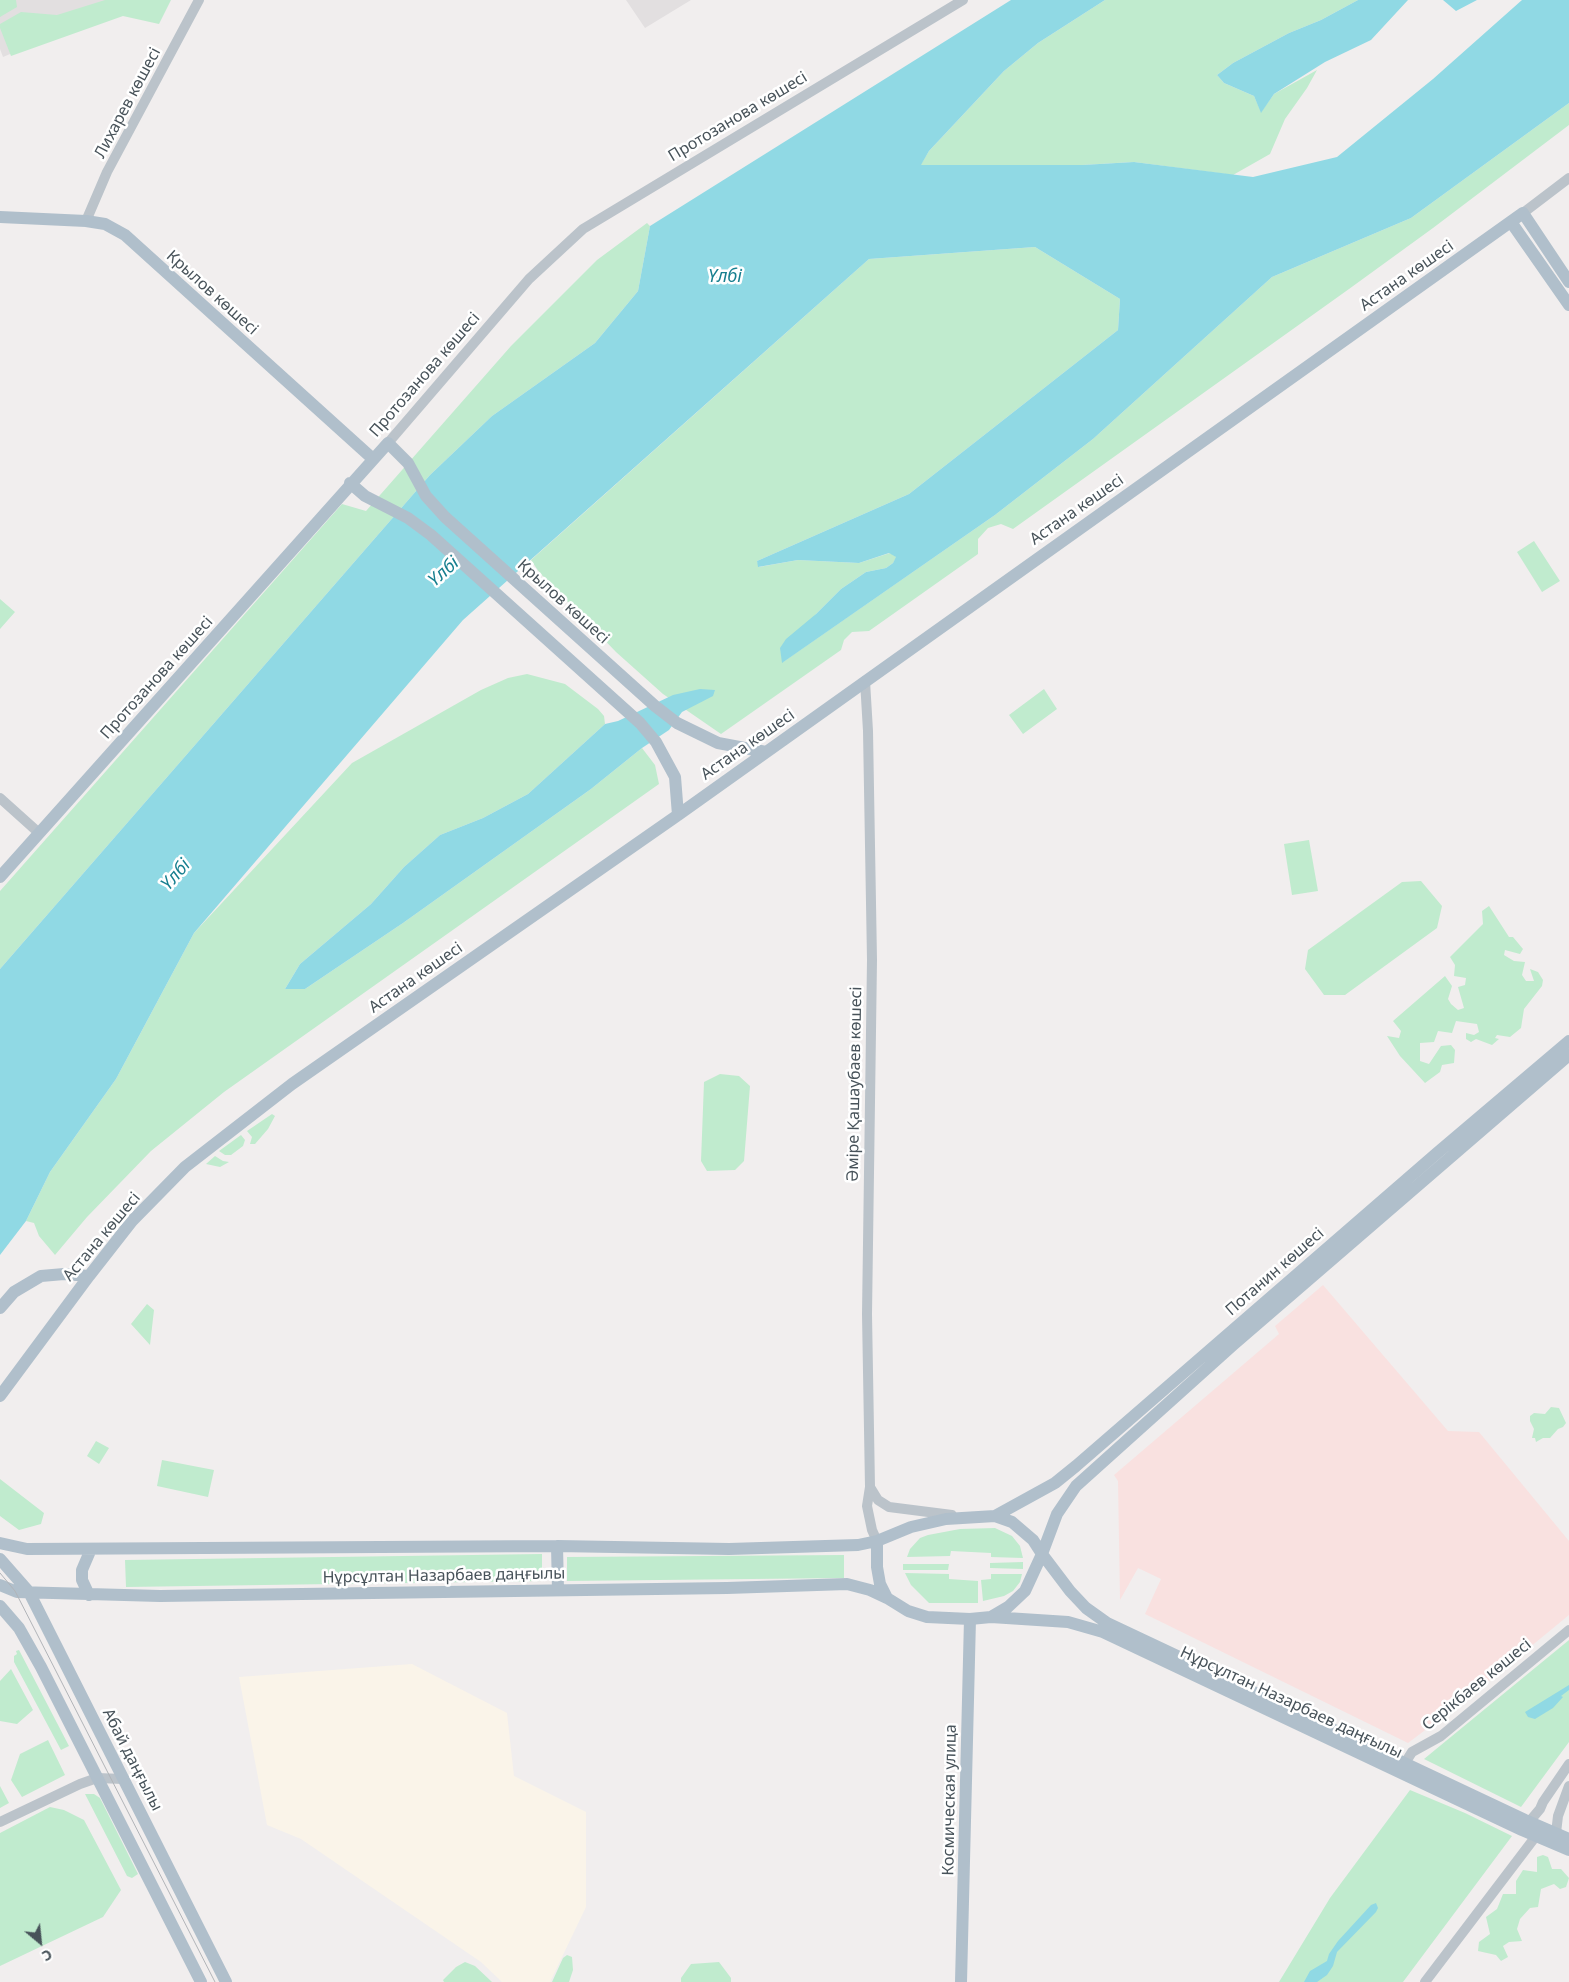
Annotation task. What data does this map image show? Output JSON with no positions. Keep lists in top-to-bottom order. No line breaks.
{"streets":{"main road":["Протозанова көшесі","Астана көшесі","Крылов көшесі","Потанин көшесі","Нұрсұлтан Назарбаев даңғылы","Абай даңғылы","Космическая улица"],"street":["Лихарев көшесі","Әміре Қашаубаев көшесі","Серікбаев көшесі"]},"crossings":[["Лихарев көшесі","Крылов көшесі"],["Протозанова көшесі","Крылов көшесі"],["Астана көшесі","Крылов көшесі"],["Астана көшесі","Әміре Қашаубаев көшесі"],["Әміре Қашаубаев көшесі","Потанин көшесі"],["Әміре Қашаубаев көшесі","Нұрсұлтан Назарбаев даңғылы"],["Әміре Қашаубаев көшесі","Космическая улица"],["Потанин көшесі","Нұрсұлтан Назарбаев даңғылы"],["Потанин көшесі","Космическая улица"],["Нұрсұлтан Назарбаев даңғылы","Серікбаев көшесі"],["Нұрсұлтан Назарбаев даңғылы","Абай даңғылы"],["Нұрсұлтан Назарбаев даңғылы","Космическая улица"]],"water":["Үлбі"],"north":"bottom right"}
